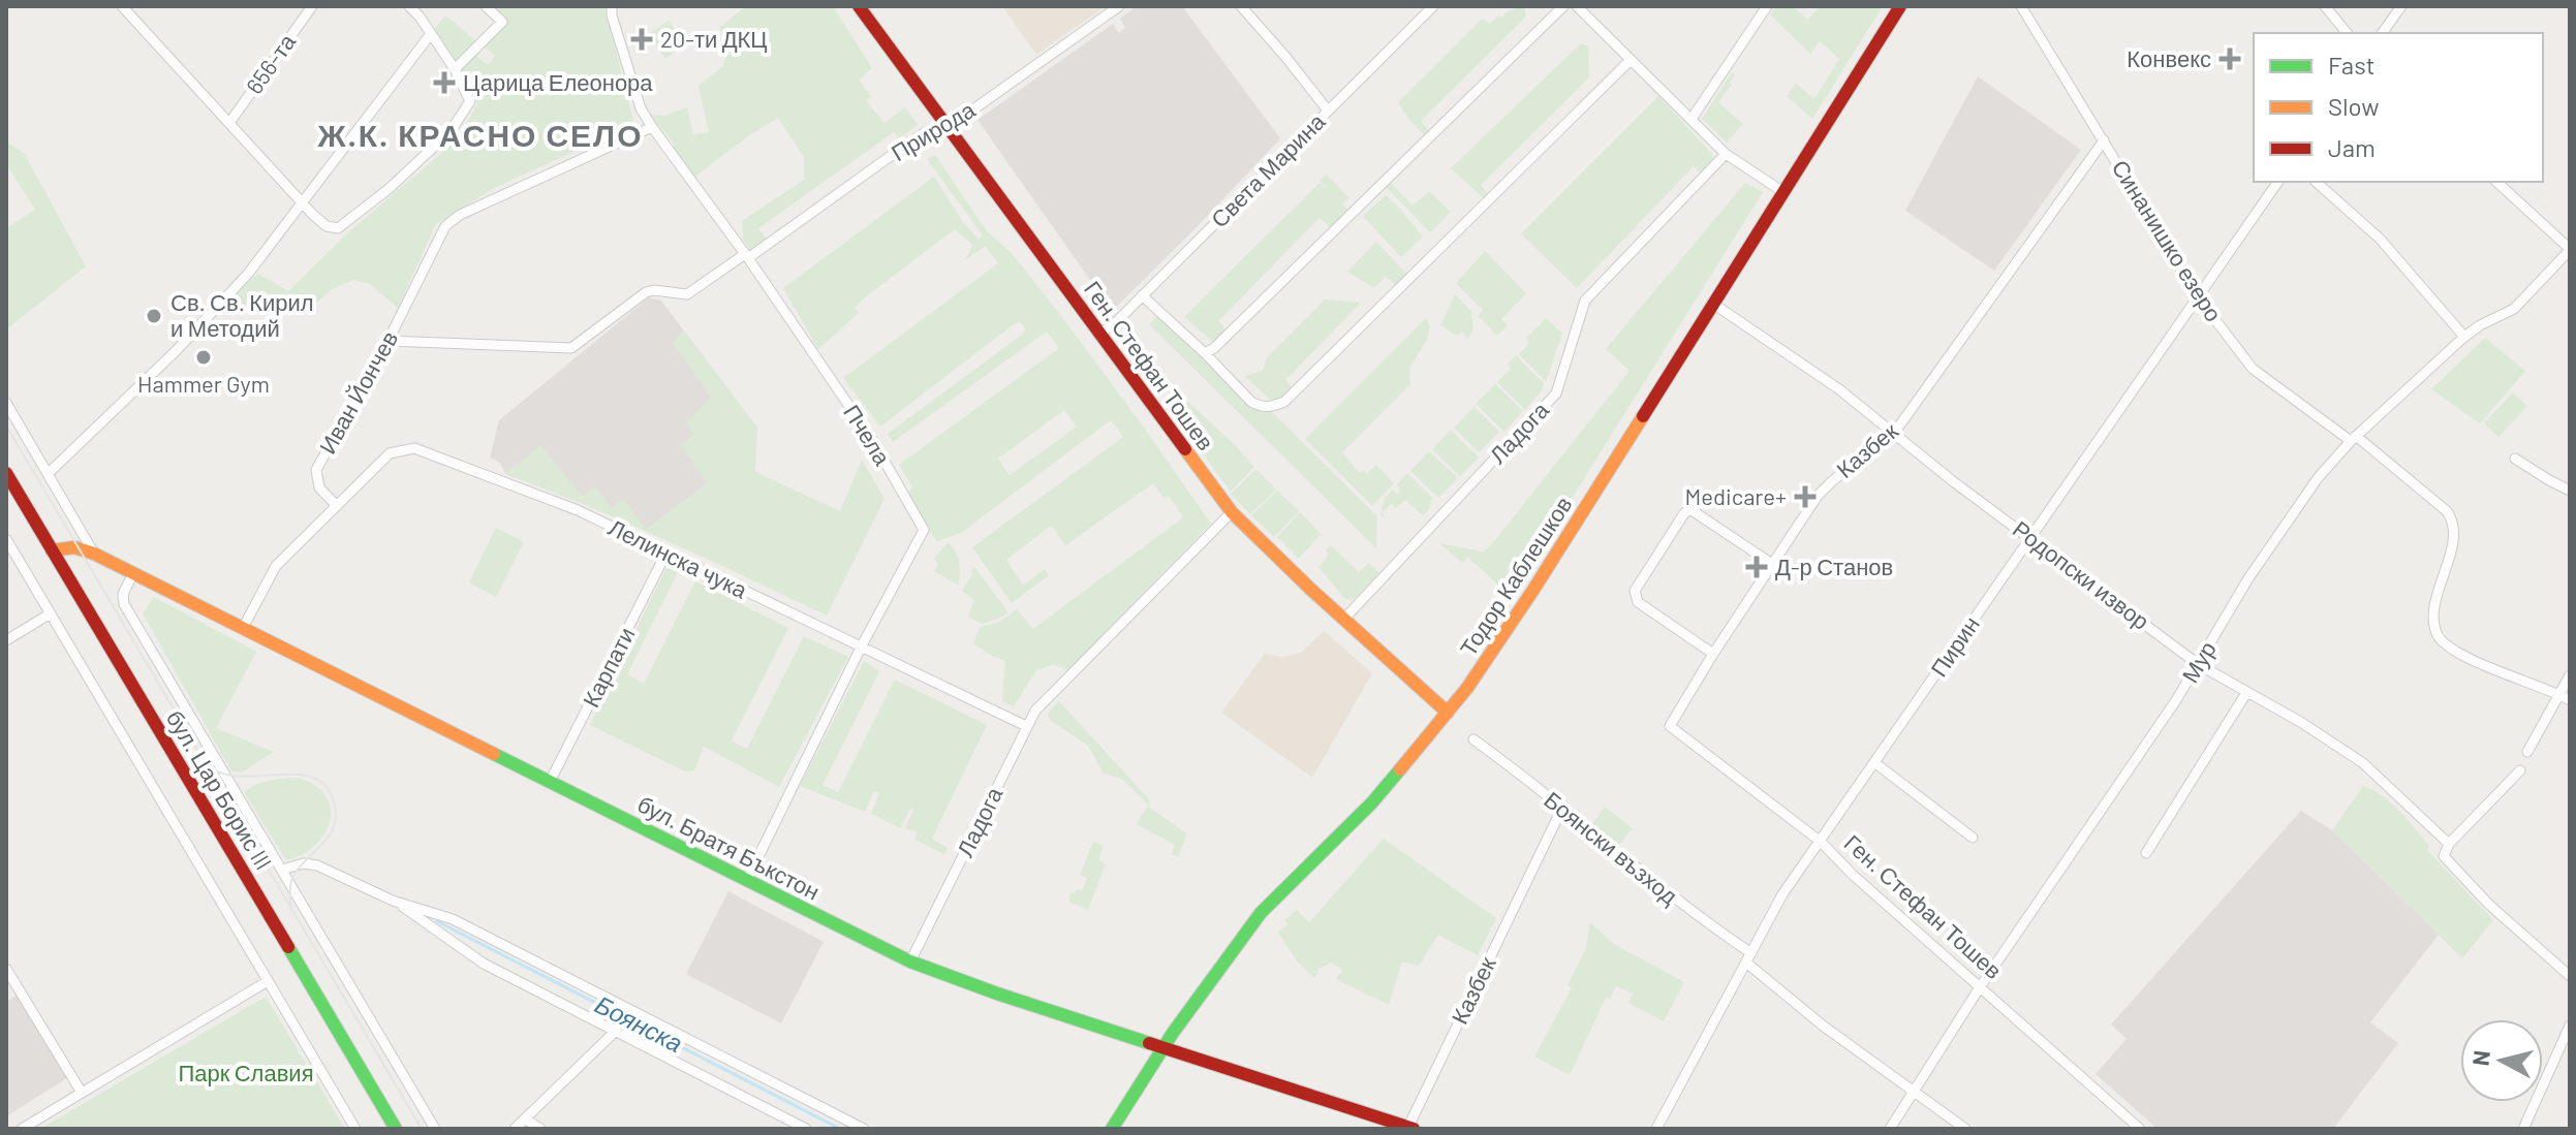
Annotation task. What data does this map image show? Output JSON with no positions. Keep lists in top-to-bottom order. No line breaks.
{"streets":{"street":["656-та","Природа","Света Марина","Синанишко езеро","Ген. Стефан Тошев","Иван Йончев","Ладога","Пчела","Казбек","Лелинска чука","Родопски извор","Тодор Каблешков","Пирин","Мур","Карпати","бул. Цар Борис III","бул. Братя Бъкстон","Боянски възход"]},"crossings":[["Природа","Ген. Стефан Тошев"],["Природа","Иван Йончев"],["Природа","Пчела"],["Света Марина","Ген. Стефан Тошев"],["Синанишко езеро","Казбек"],["Синанишко езеро","Пирин"],["Синанишко езеро","Мур"],["Ген. Стефан Тошев","Ладога"],["Ген. Стефан Тошев","Казбек"],["Ген. Стефан Тошев","Тодор Каблешков"],["Ген. Стефан Тошев","Пирин"],["Ген. Стефан Тошев","Мур"],["Иван Йончев","Пчела"],["Иван Йончев","Лелинска чука"],["Ладога","Лелинска чука"],["Ладога","бул. Братя Бъкстон"],["Пчела","Лелинска чука"],["Пчела","бул. Братя Бъкстон"],["Казбек","Родопски извор"],["Казбек","бул. Братя Бъкстон"],["Казбек","Боянски възход"],["Лелинска чука","Карпати"],["Родопски извор","Тодор Каблешков"],["Родопски извор","Пирин"],["Родопски извор","Мур"],["Тодор Каблешков","бул. Братя Бъкстон"],["Пирин","Боянски възход"],["Мур","Боянски възход"],["Карпати","бул. Братя Бъкстон"],["бул. Цар Борис III","бул. Братя Бъкстон"]],"districts":["Ж.К. КРАСНО СЕЛО"],"water":["Боянска"],"parks":["Парк Славия"],"places":{"health":["20-ти ДКЦ","Конвекс","Царица Елеонора","Medicare+","Д-р Станов"],"other":["Св. Св. Кирил и Методий","Hammer Gym"]},"legend":["Fast","Slow","Jam"],"north":"left"}
